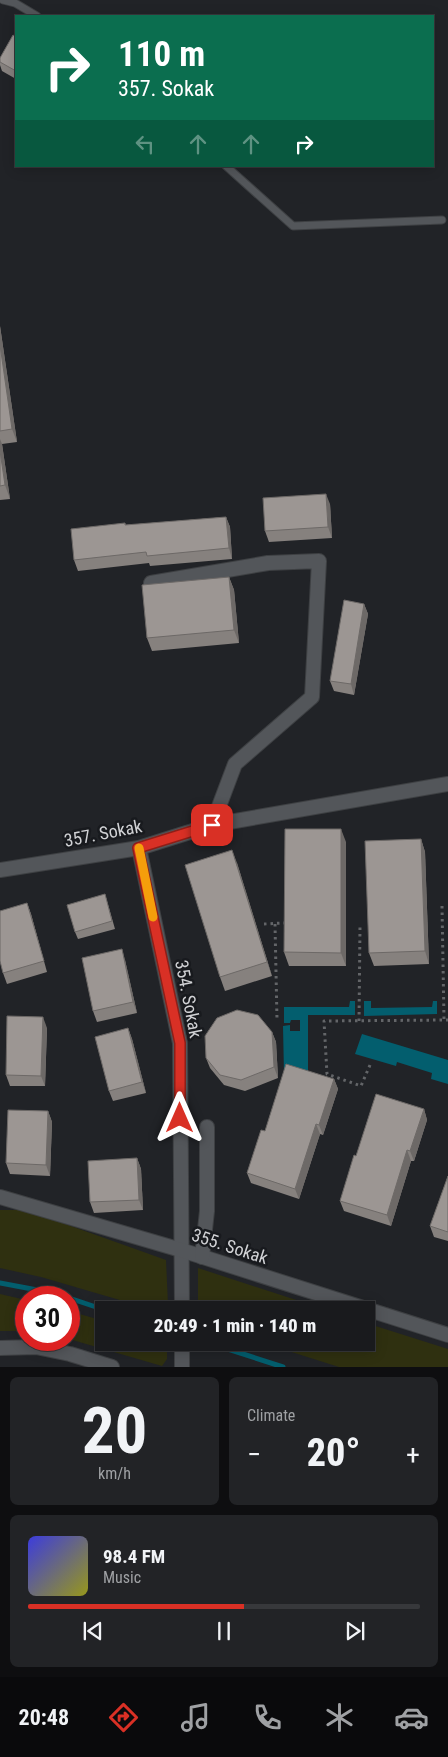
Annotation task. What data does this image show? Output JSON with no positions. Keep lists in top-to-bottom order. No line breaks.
{"streets":{"street":["357. Sokak","354. Sokak","355. Sokak"]},"crossings":[["357. Sokak","354. Sokak"],["354. Sokak","355. Sokak"]],"page":{"turn":["110 m","357. Sokak"],"limit":"30","trip":"20:49 · 1 min · 140 m","tile":[["20","km/h"],"Climate"],"heat":["−","20°","+"],"song":["98.4 FM","Music"],"tabs":"20:48"}}
